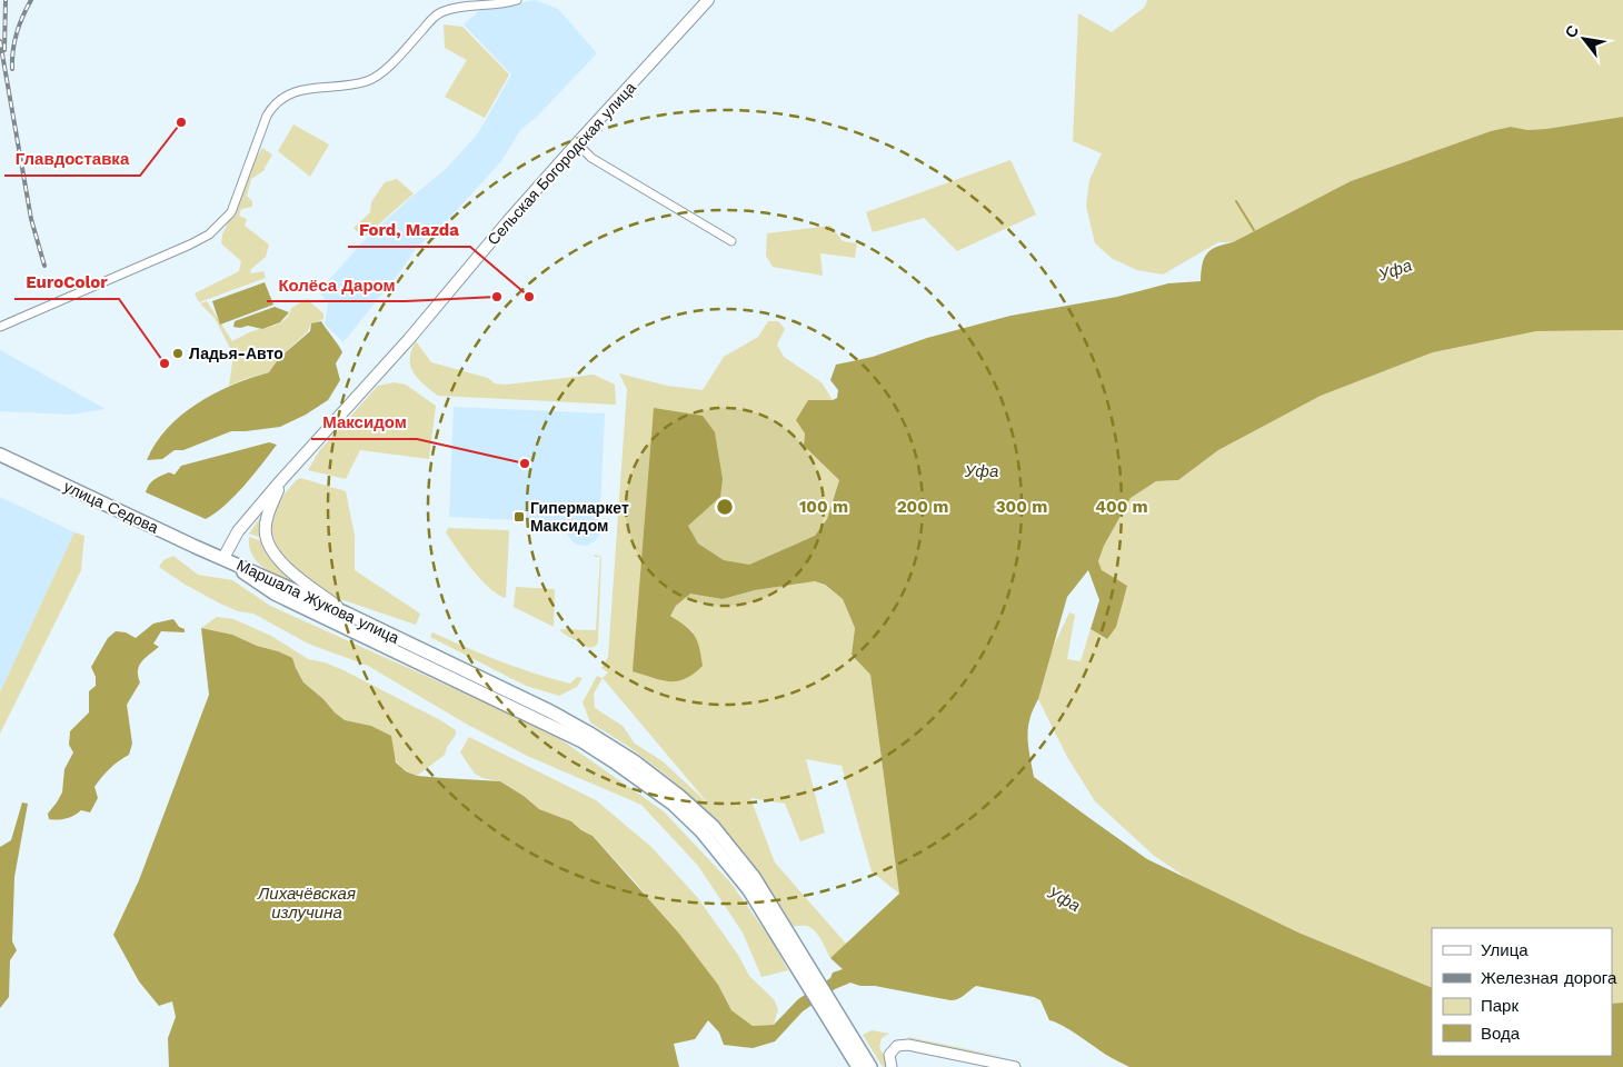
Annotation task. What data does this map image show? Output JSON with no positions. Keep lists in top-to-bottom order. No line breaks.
{"streets":{"main road":["Сельская Богородская улица","улица Седова","Маршала Жукова улица"]},"crossings":[["Сельская Богородская улица","улица Седова"],["Сельская Богородская улица","Маршала Жукова улица"],["улица Седова","Маршала Жукова улица"]],"water":["Уфа","Лихачёвская излучина"],"places":{"other":["Главдоставка","Колёса Даром","Ford, Mazda","Ладья-Авто","EuroColor","Максидом"],"transit":["Гипермаркет Максидом"]},"legend":["Улица","Железная дорога","Парк","Вода"],"north":"top left","rings":["100 m","200 m","300 m","400 m"]}
